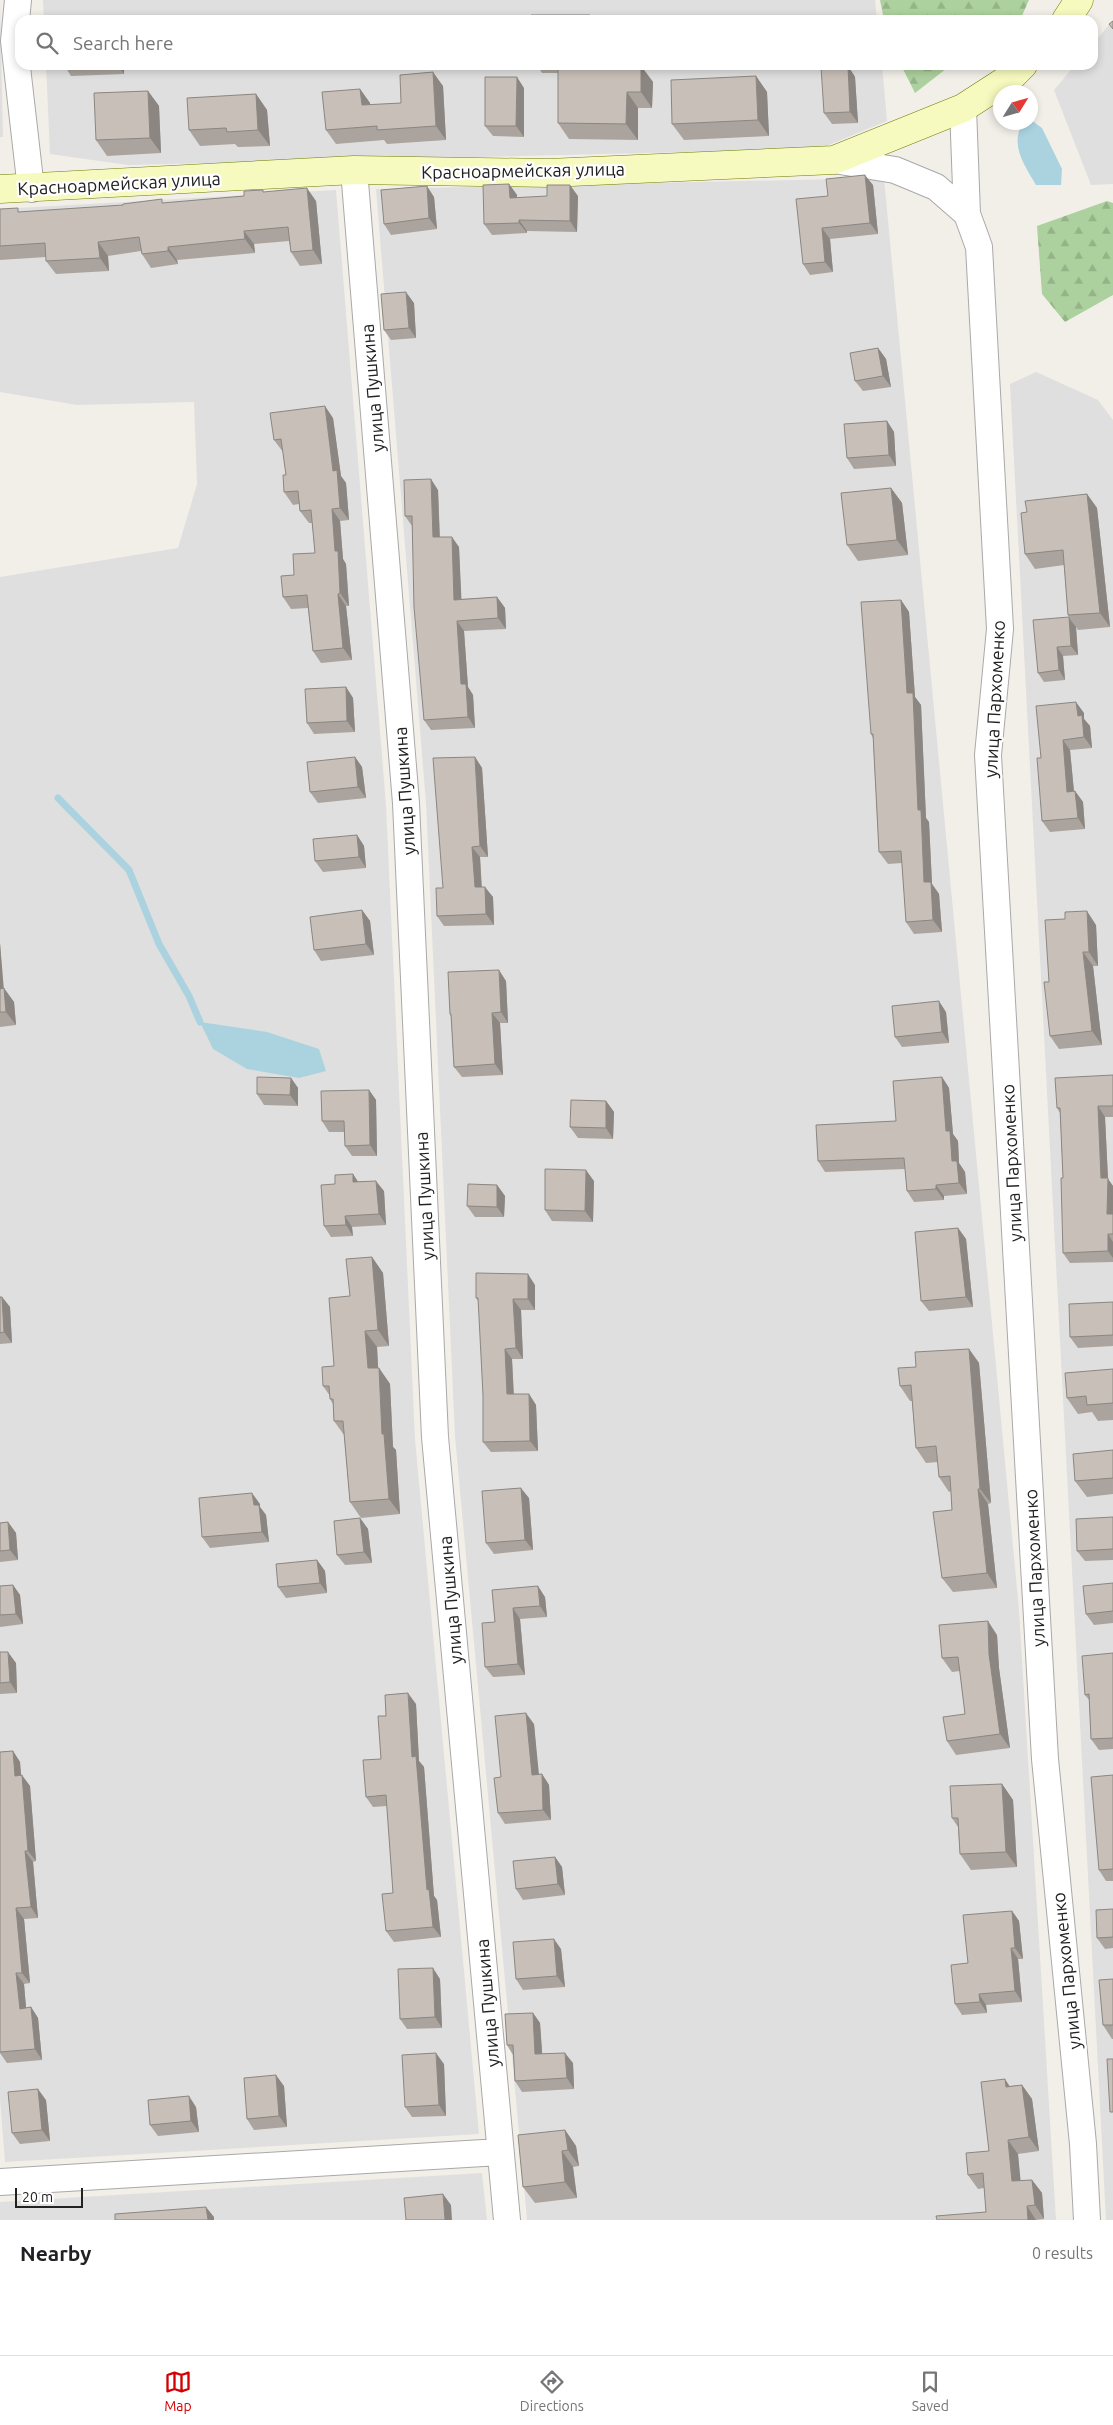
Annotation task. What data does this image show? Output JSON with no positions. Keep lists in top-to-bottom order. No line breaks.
{"streets":{"street":["Красноармейская улица","улица Пушкина","улица Пархоменко"]},"crossings":[["Красноармейская улица","улица Пушкина"],["Красноармейская улица","улица Пархоменко"]],"scale_bar":"20 m","north":"top right","page":{"search":"Search here","scale":"20 m","heading":["Nearby","0 results"],"nav":["Map","Directions","Saved"]}}
